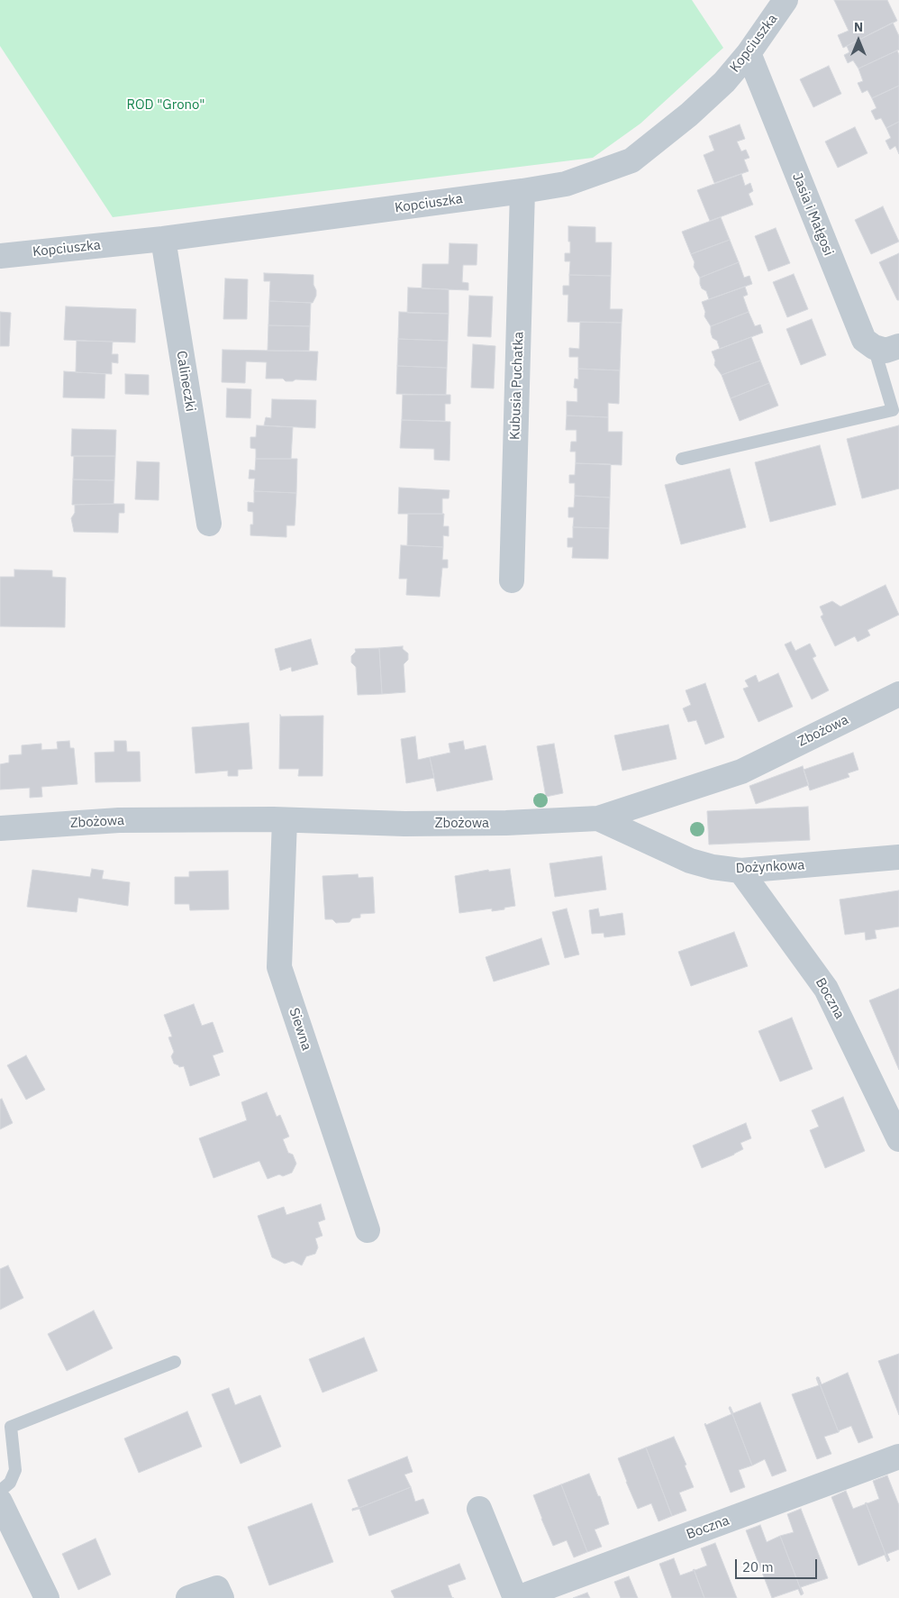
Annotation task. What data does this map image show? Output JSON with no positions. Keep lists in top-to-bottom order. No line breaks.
{"streets":{"street":["Kopciuszka","Jasia i Małgosi","Calineczki","Kubusia Puchatka","Zbożowa","Dożynkowa","Boczna","Siewna"]},"crossings":[["Kopciuszka","Jasia i Małgosi"],["Kopciuszka","Calineczki"],["Kopciuszka","Kubusia Puchatka"],["Zbożowa","Dożynkowa"],["Zbożowa","Siewna"],["Dożynkowa","Boczna"]],"parks":["ROD \"Grono\""],"scale_bar":"20 m","north":"top"}
